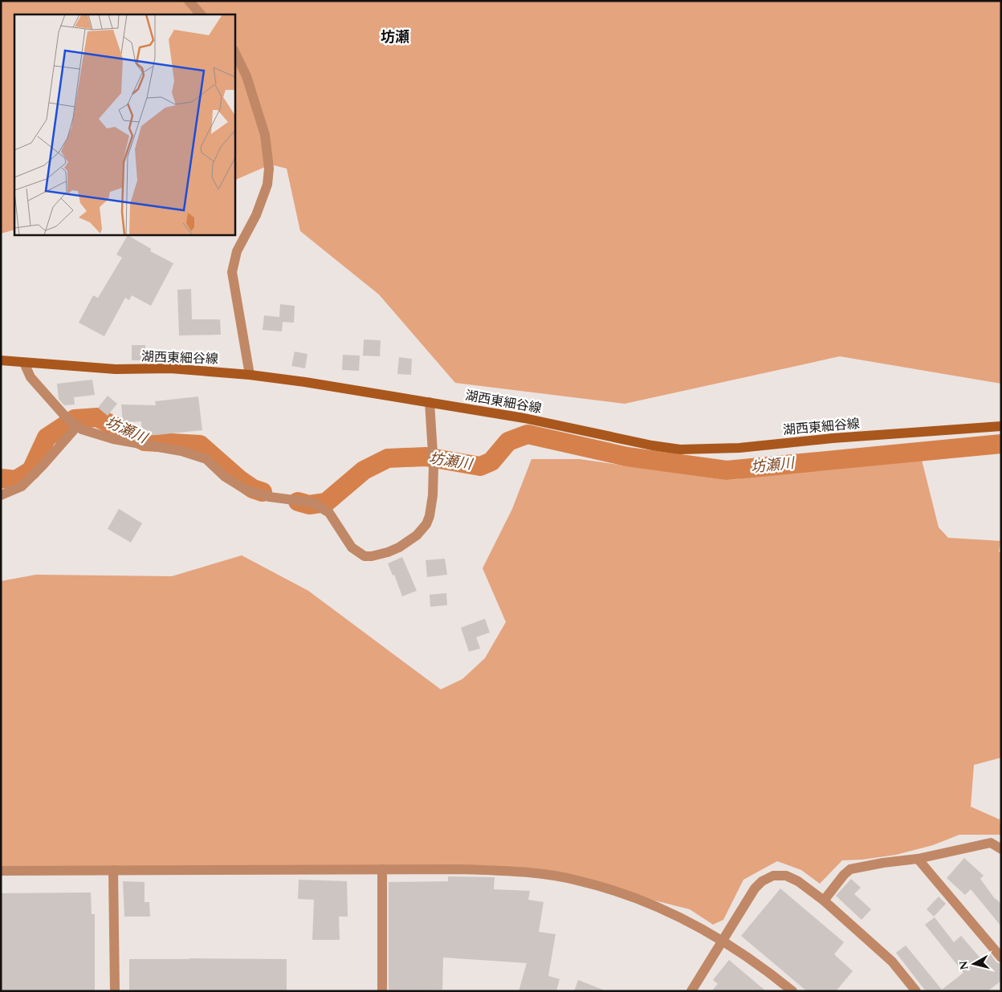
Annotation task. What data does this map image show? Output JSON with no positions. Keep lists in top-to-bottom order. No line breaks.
{"streets":{"main road":["湖西東細谷線"]},"districts":["坊瀬"],"water":["坊瀬川"],"north":"left"}
